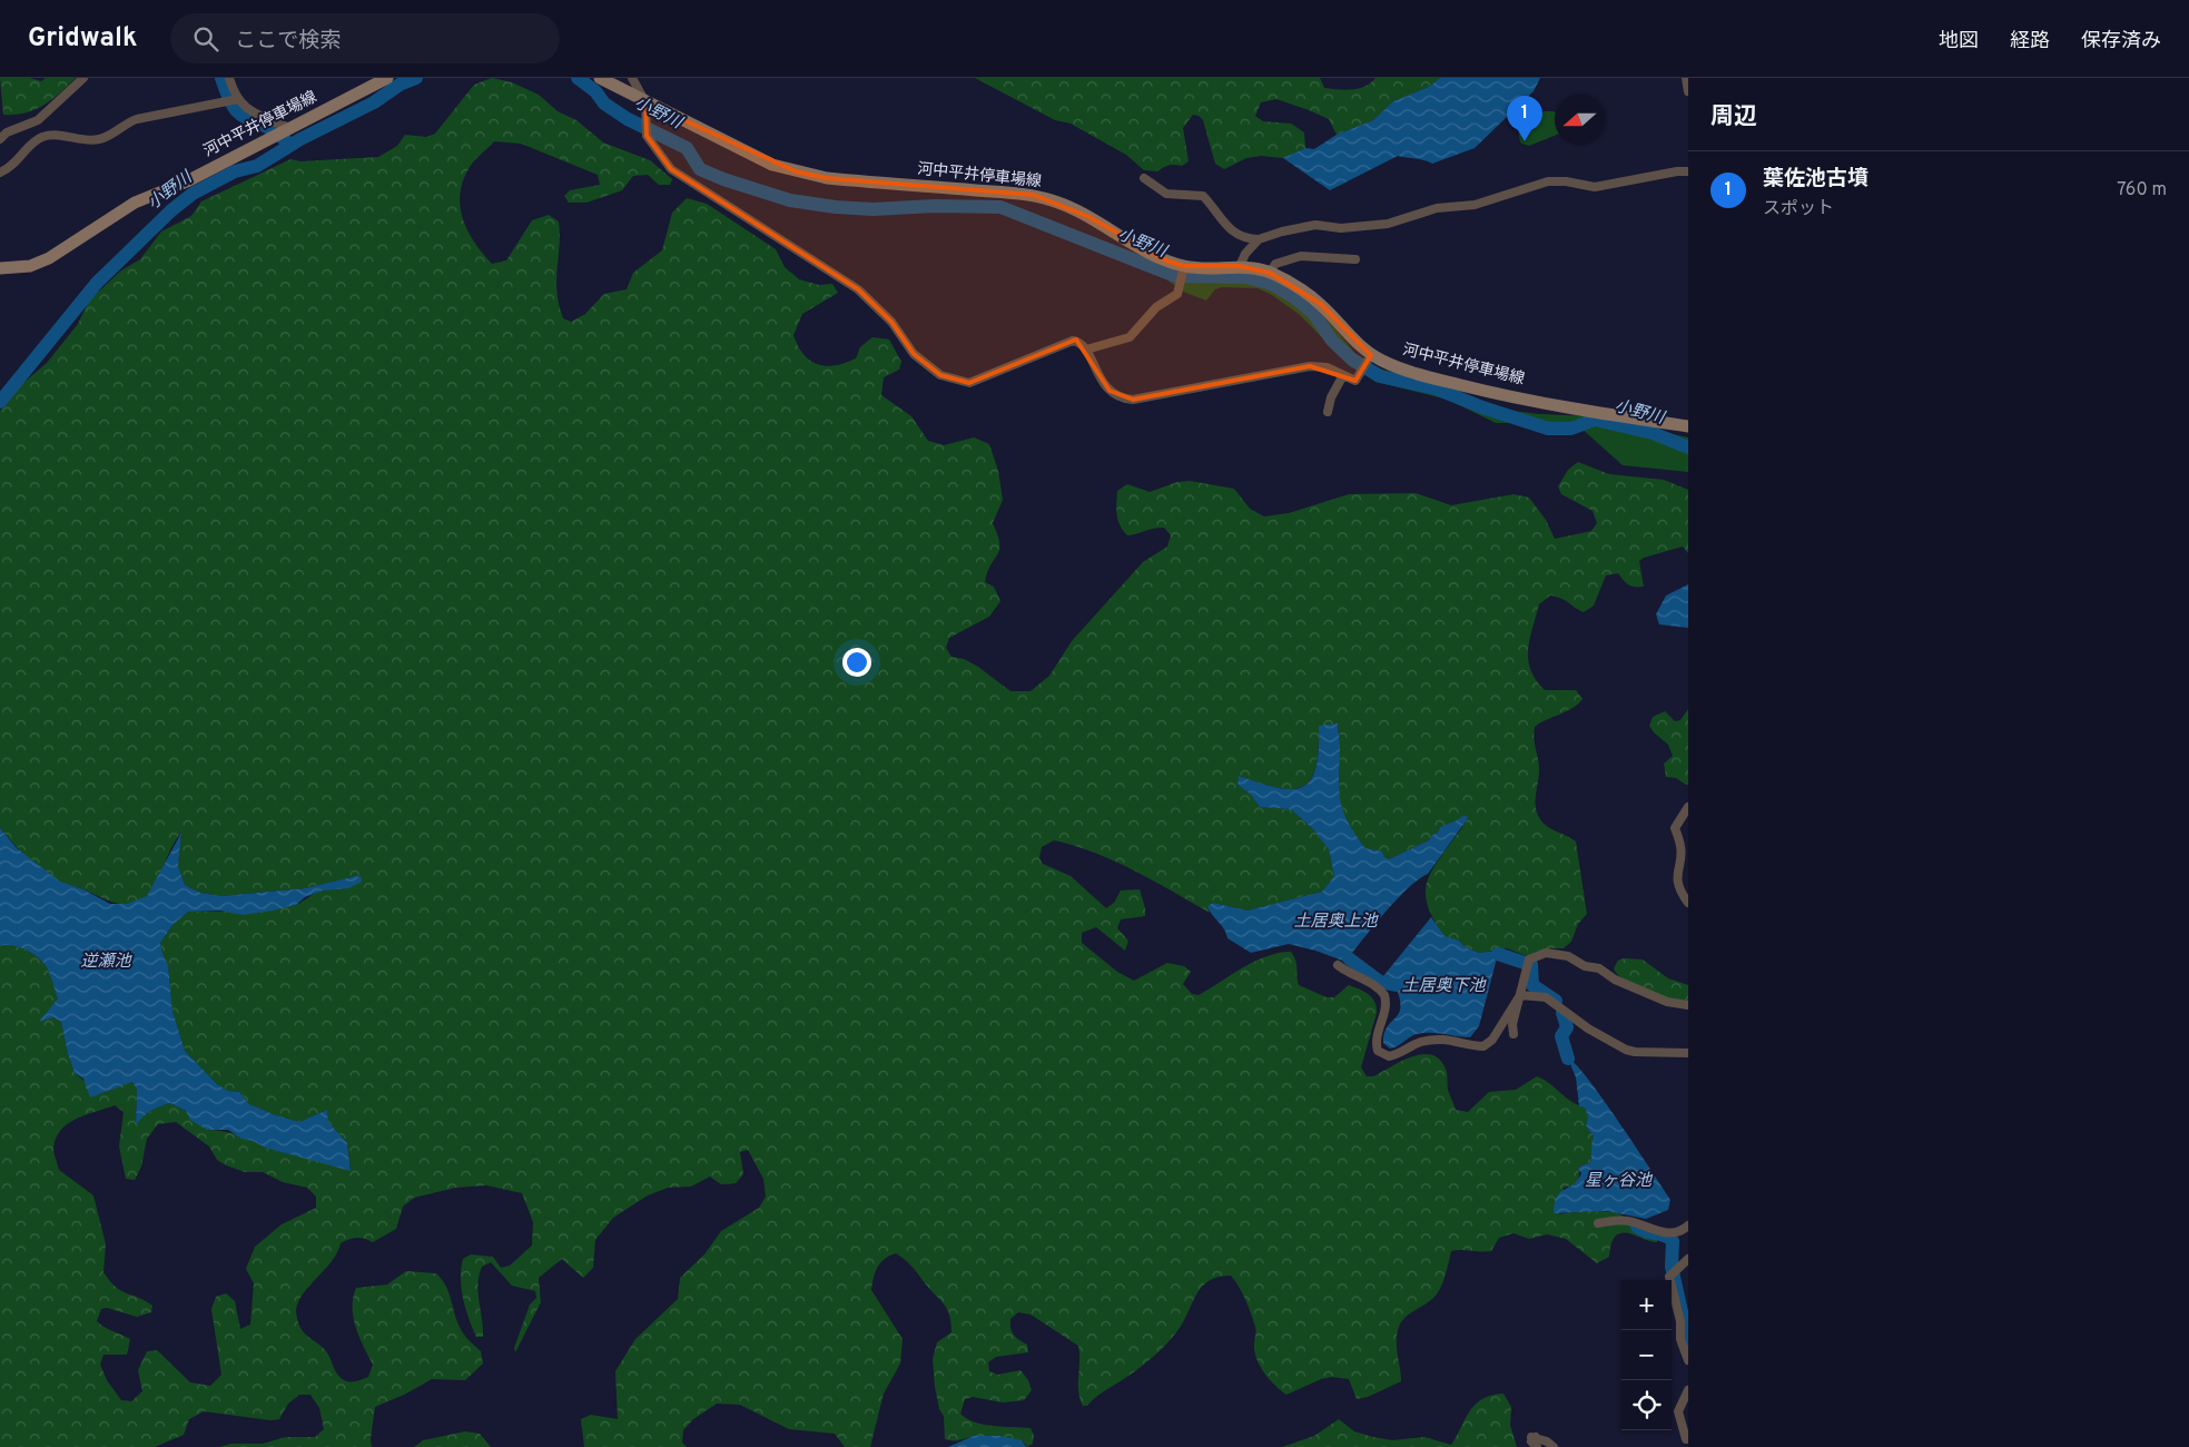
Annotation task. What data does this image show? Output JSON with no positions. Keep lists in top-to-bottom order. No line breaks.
{"streets":{"main road":["河中平井停車場線"]},"water":["小野川","土居奥上池","逆瀬池","土居奥下池","星ヶ谷池"],"north":"left","page":{"header":"Gridwalk","search":"ここで検索","nav":["地図","経路","保存済み"],"heading":"周辺","pins":"1","list":[{"mark":"1","name":"葉佐池古墳","note":"スポット","value":"760 m"}],"map_buttons":["+","−"]}}
